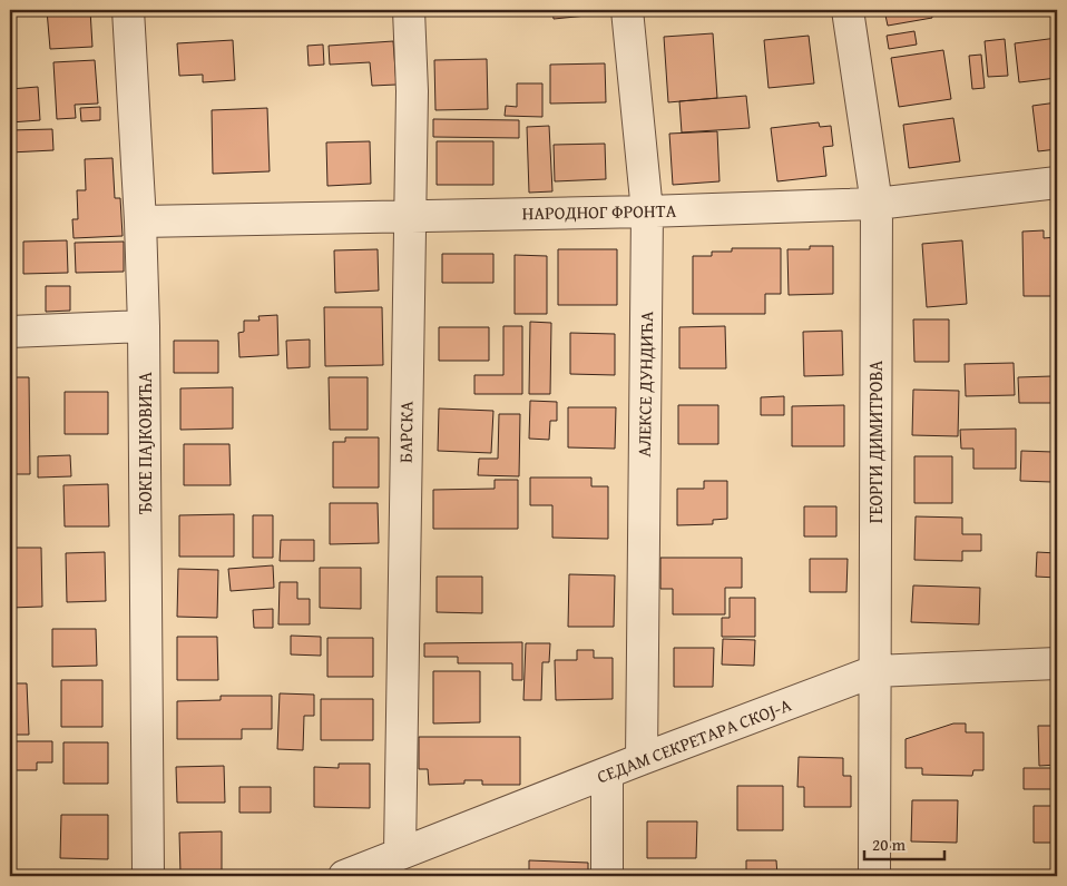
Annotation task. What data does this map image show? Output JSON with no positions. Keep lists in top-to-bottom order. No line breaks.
{"streets":{"street":["НАРОДНОГ ФРОНТА","АЛЕКСЕ ДУНДИЋА","БАРСКА","ГЕОРГИ ДИМИТРОВА","ЂОКЕ ПАЈКОВИЋА","СЕДАМ СЕКРЕТАРА СКОЈ-А"]},"crossings":[["НАРОДНОГ ФРОНТА","АЛЕКСЕ ДУНДИЋА"],["НАРОДНОГ ФРОНТА","БАРСКА"],["НАРОДНОГ ФРОНТА","ГЕОРГИ ДИМИТРОВА"],["НАРОДНОГ ФРОНТА","ЂОКЕ ПАЈКОВИЋА"],["АЛЕКСЕ ДУНДИЋА","СЕДАМ СЕКРЕТАРА СКОЈ-А"],["БАРСКА","СЕДАМ СЕКРЕТАРА СКОЈ-А"],["ГЕОРГИ ДИМИТРОВА","СЕДАМ СЕКРЕТАРА СКОЈ-А"]],"scale_bar":"20 m"}
